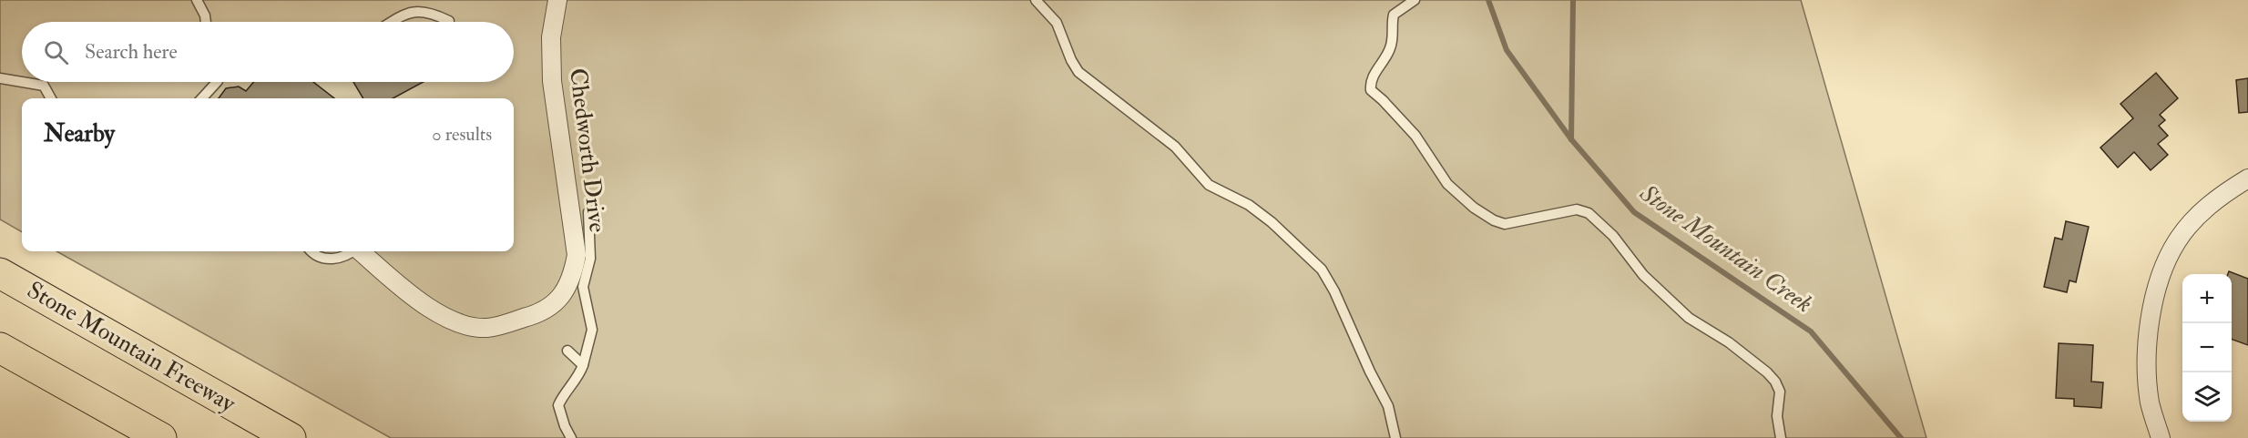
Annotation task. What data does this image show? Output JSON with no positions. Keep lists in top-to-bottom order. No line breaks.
{"streets":{"highway":["Stone Mountain Freeway"],"street":["Chedworth Drive"]},"water":["Stone Mountain Creek"],"page":{"search":"Search here","heading":["Nearby","0 results"],"map_buttons":["+","−"]}}
